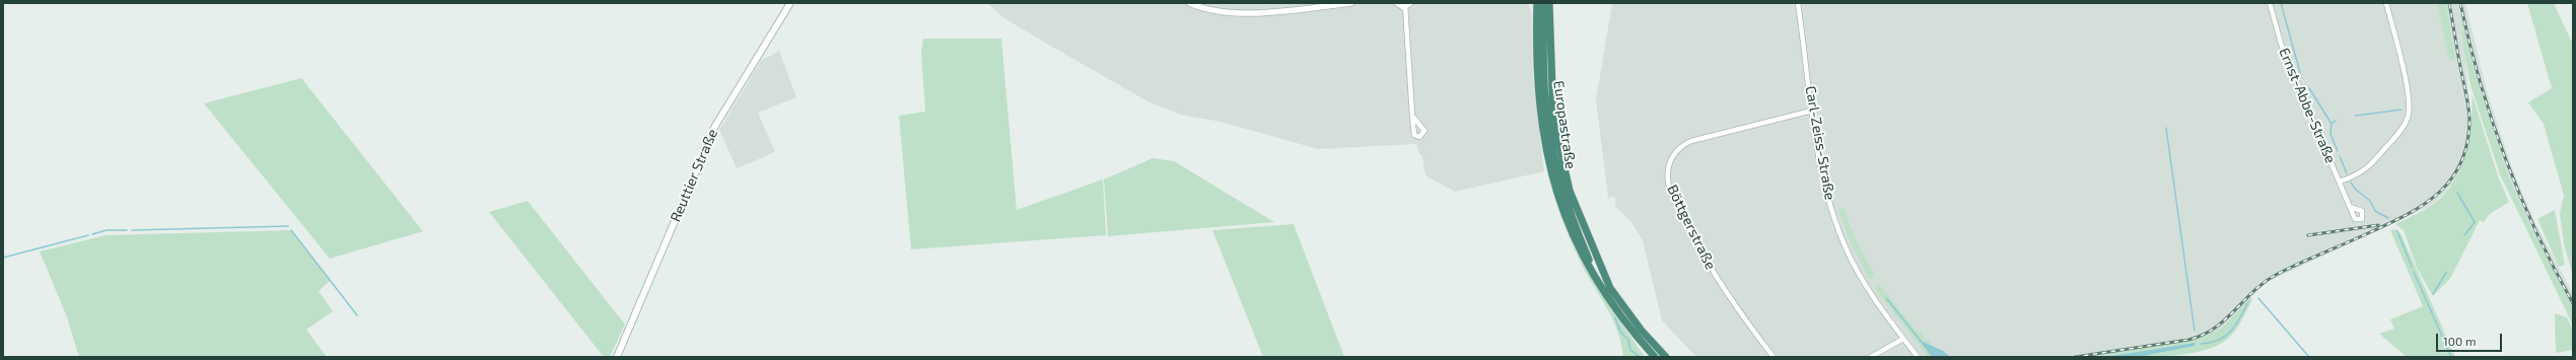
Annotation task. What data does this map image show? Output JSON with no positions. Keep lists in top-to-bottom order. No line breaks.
{"streets":{"highway":["Europastraße"],"main road":["Reuttier Straße"],"street":["Ernst-Abbe-Straße","Carl-Zeiss-Straße","Böttgerstraße"]},"crossings":[["Carl-Zeiss-Straße","Böttgerstraße"]],"scale_bar":"100 m"}
